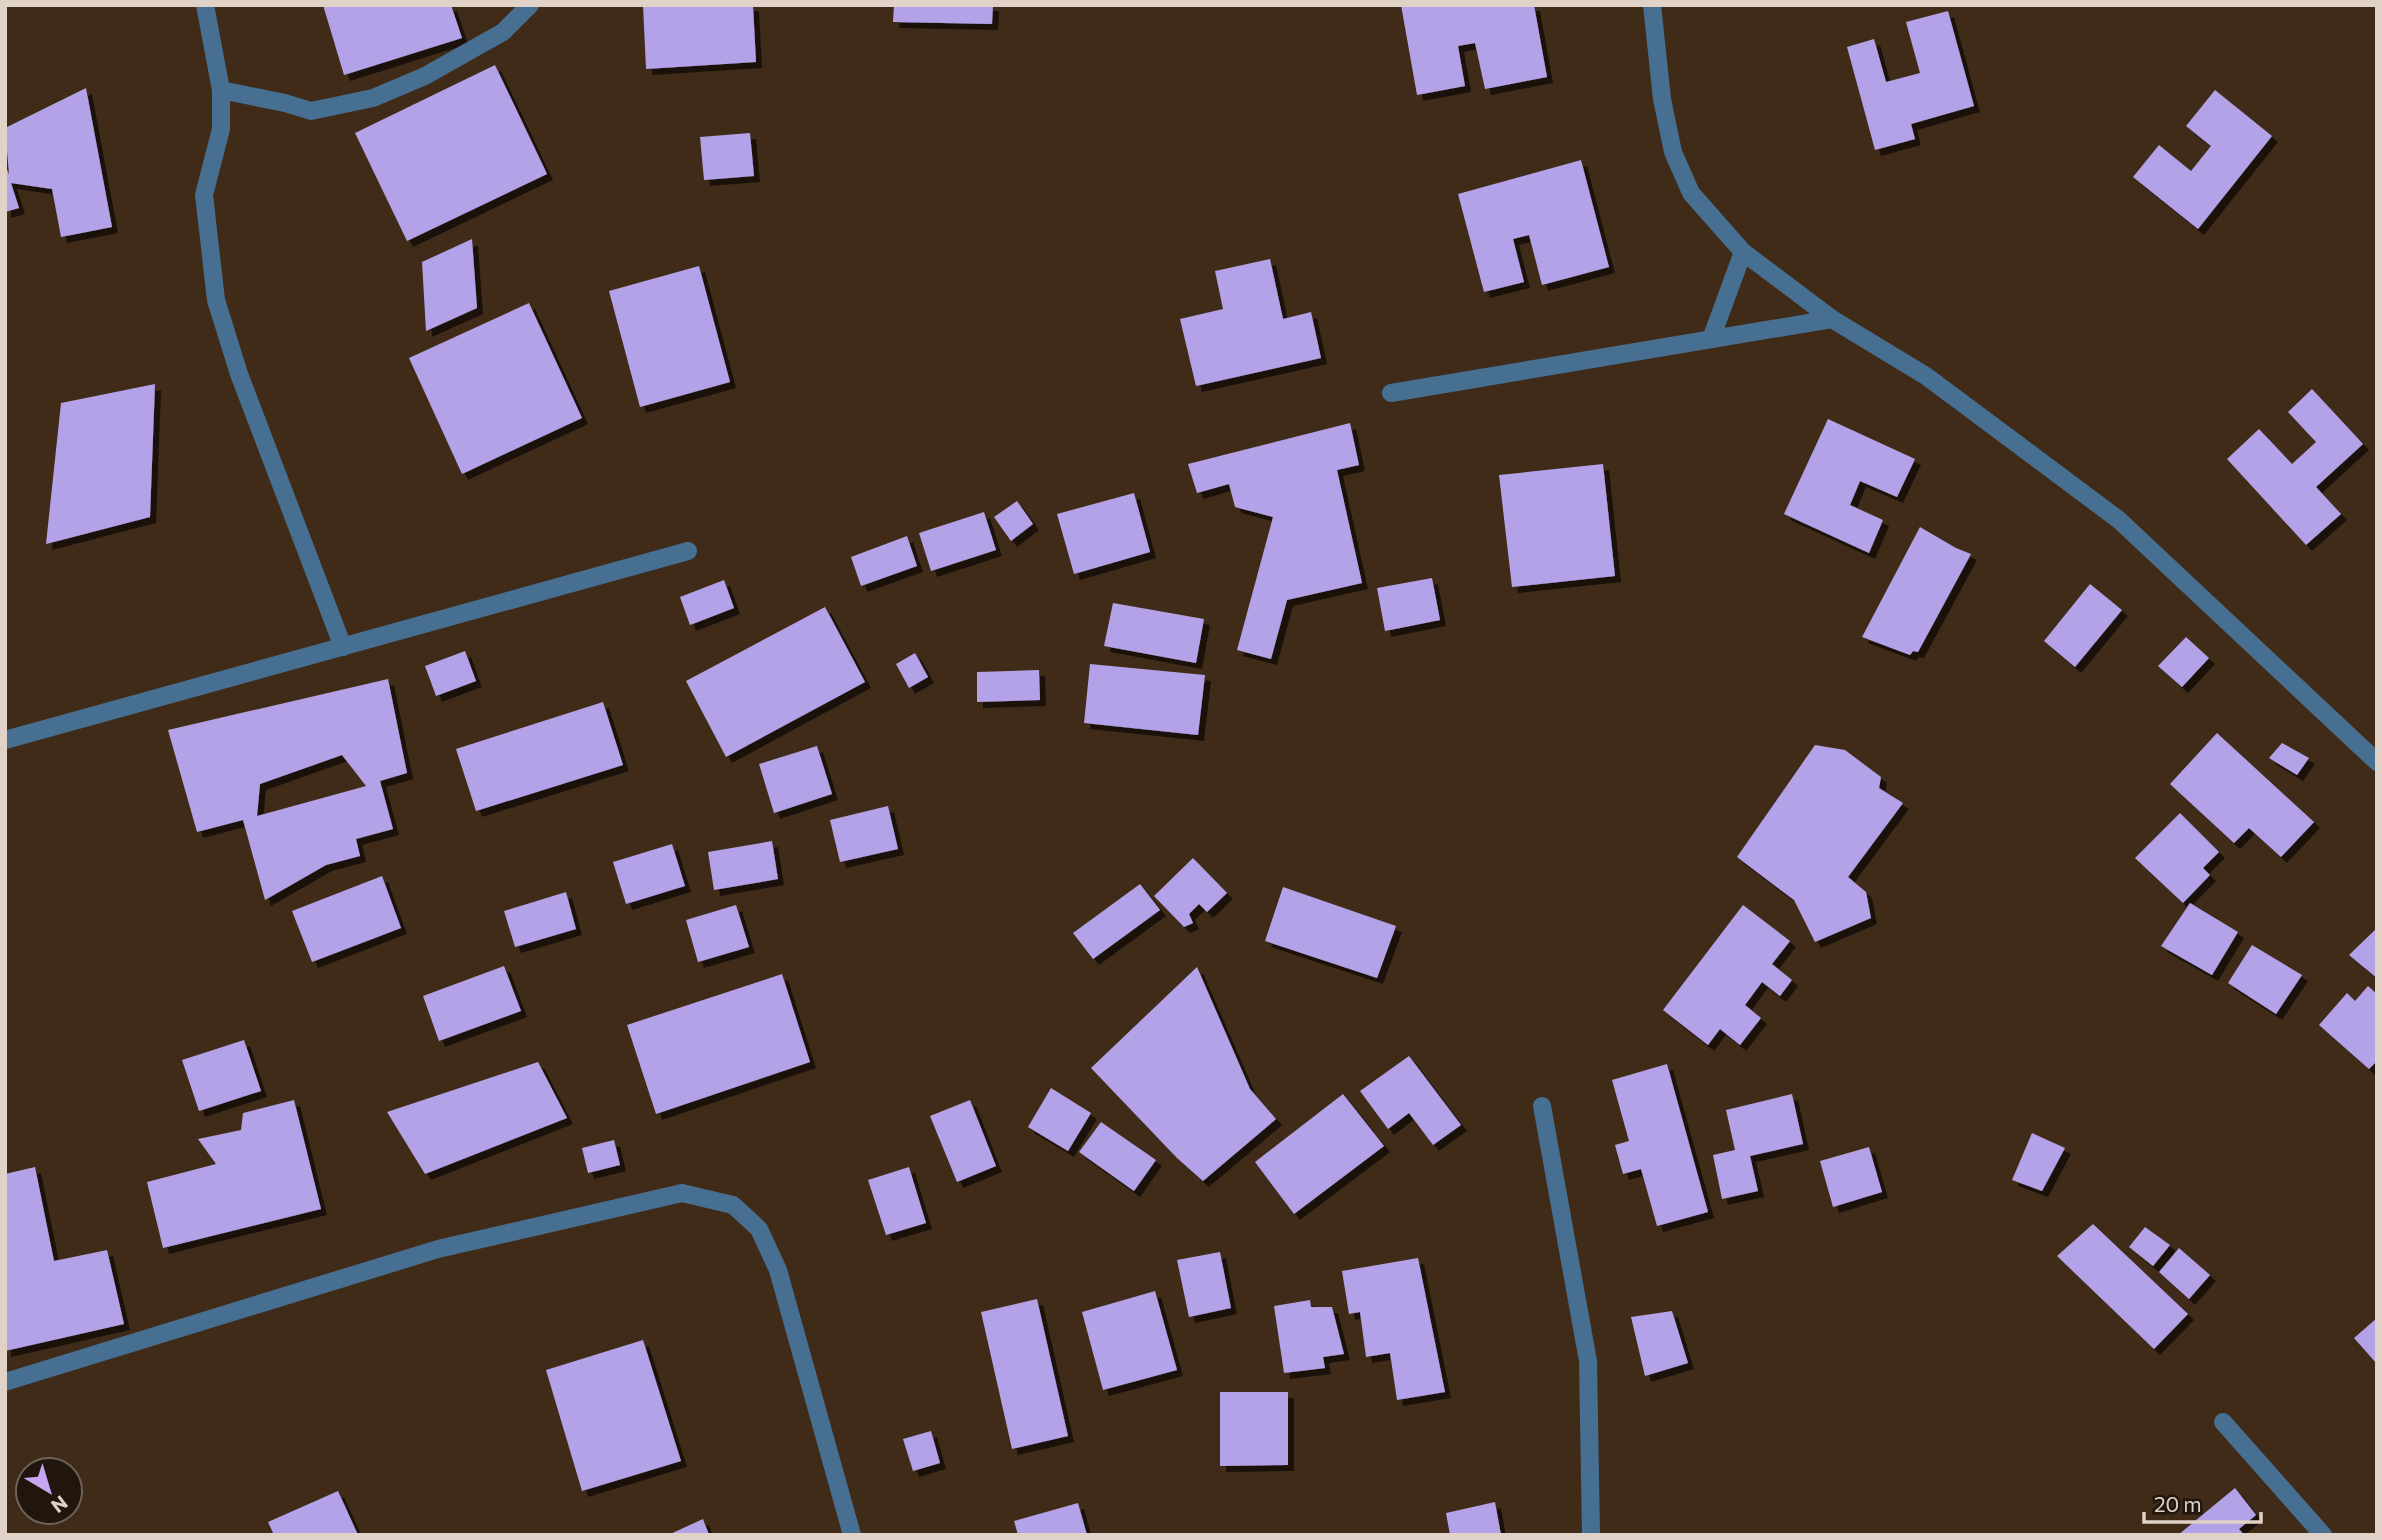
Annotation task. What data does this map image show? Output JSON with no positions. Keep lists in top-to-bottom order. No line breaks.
{"scale_bar":"20 m","north":"bottom right"}
